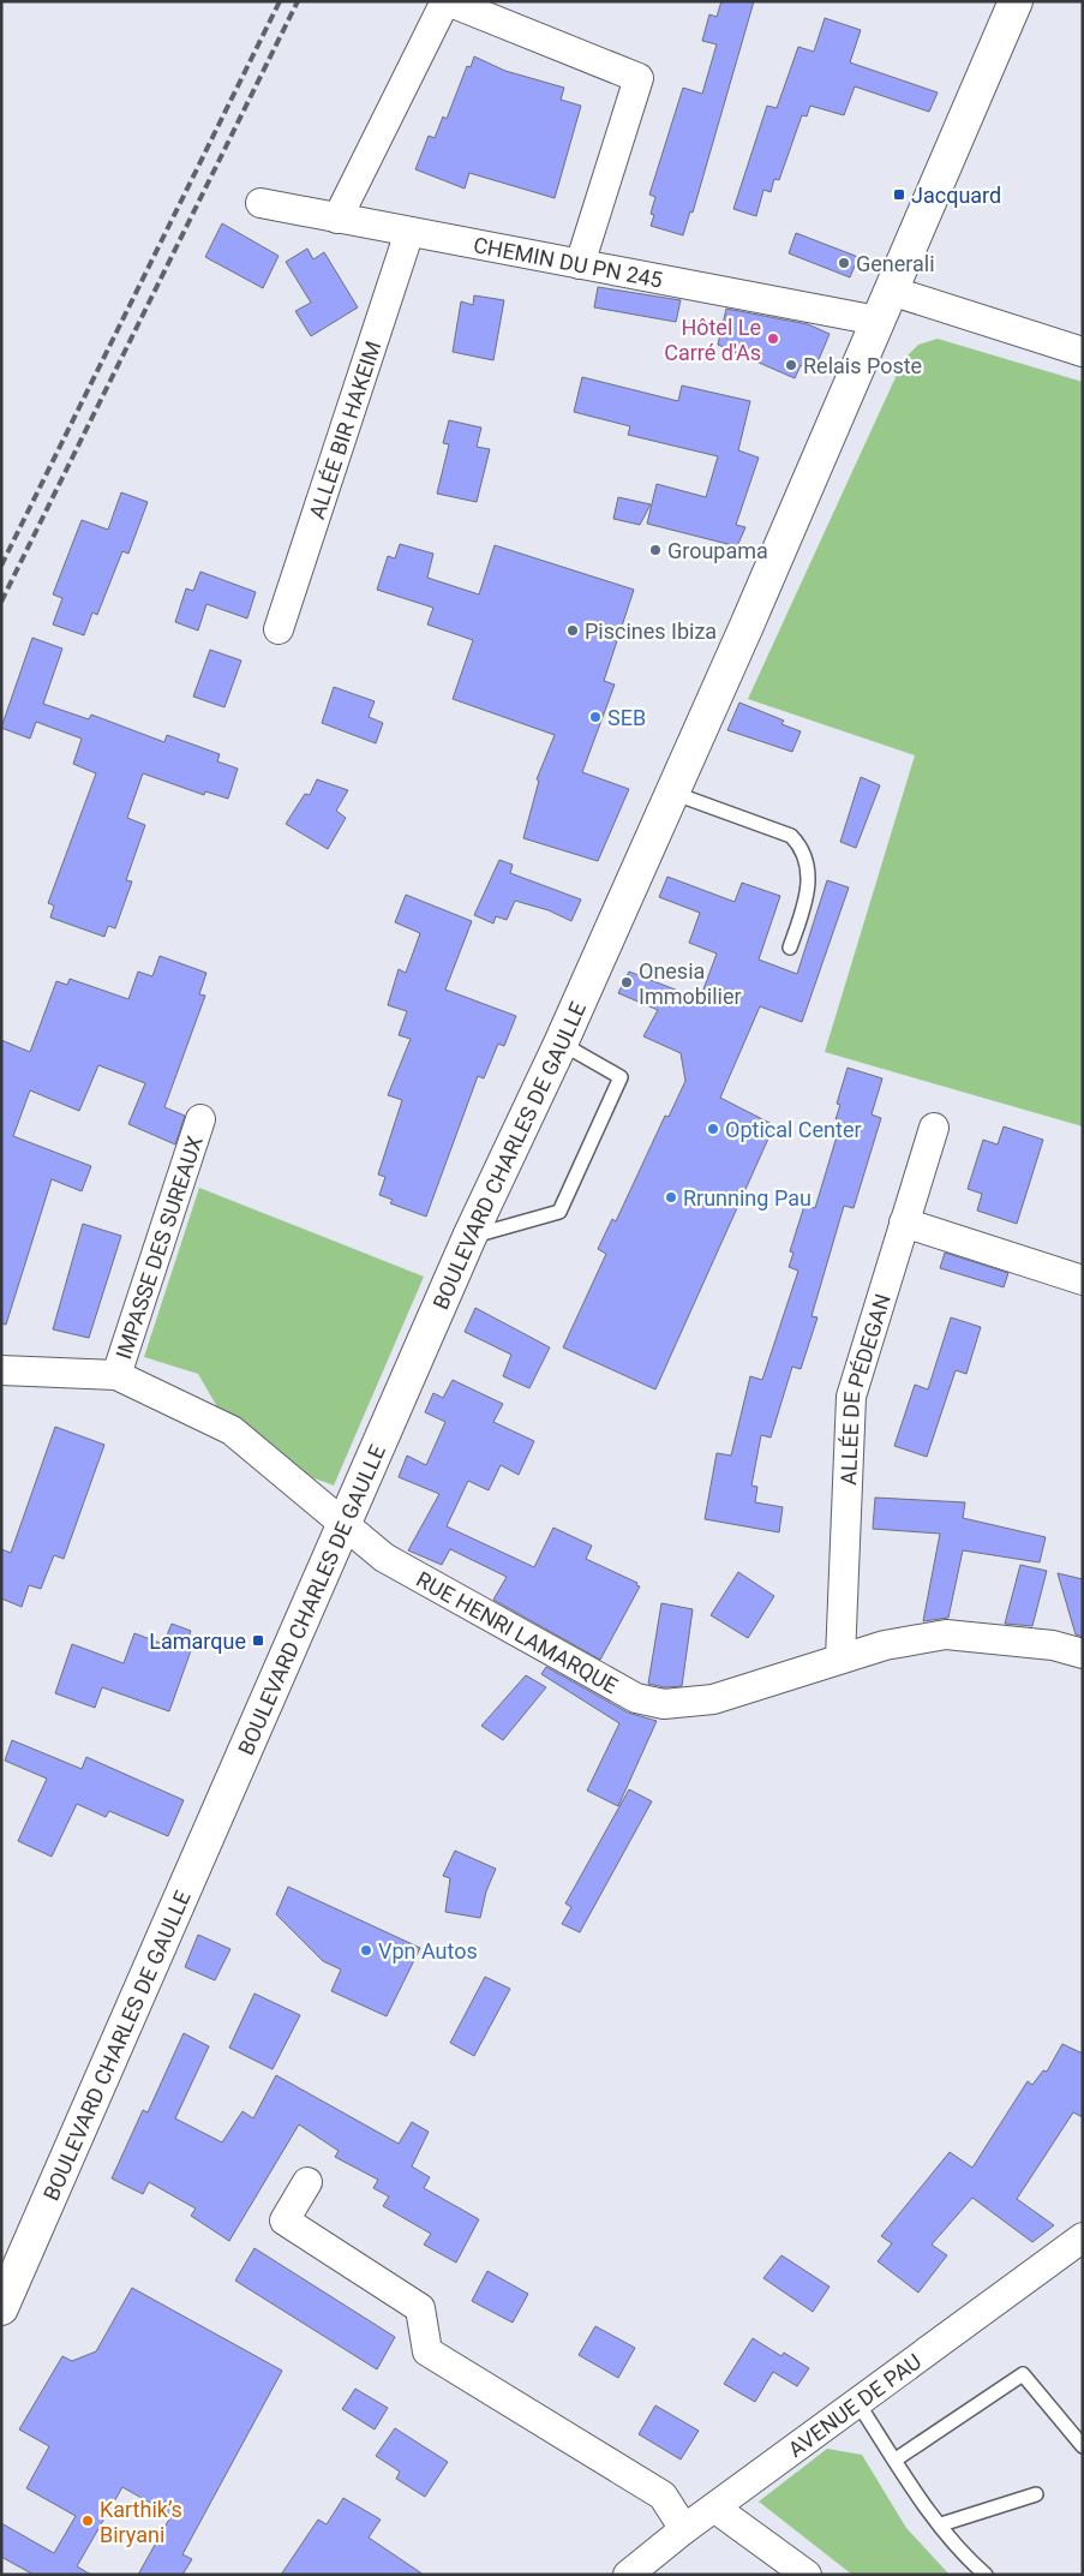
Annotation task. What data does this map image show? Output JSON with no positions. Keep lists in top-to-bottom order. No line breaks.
{"streets":{"main road":["BOULEVARD CHARLES DE GAULLE"],"street":["CHEMIN DU PN 245","ALLÉE BIR HAKEIM","IMPASSE DES SUREAUX","ALLÉE DE PÉDEGAN","RUE HENRI LAMARQUE","AVENUE DE PAU"]},"crossings":[["CHEMIN DU PN 245","ALLÉE BIR HAKEIM"],["CHEMIN DU PN 245","BOULEVARD CHARLES DE GAULLE"],["BOULEVARD CHARLES DE GAULLE","RUE HENRI LAMARQUE"],["IMPASSE DES SUREAUX","RUE HENRI LAMARQUE"],["ALLÉE DE PÉDEGAN","RUE HENRI LAMARQUE"]],"places":{"transit":["Jacquard","Lamarque"],"other":["Generali","Hôtel Le Carré d'As","Relais Poste","Groupama","Piscines Ibiza","SEB","Onesia Immobilier","Optical Center","Rrunning Pau","Vpn Autos","Karthik’s Biryani"]}}
